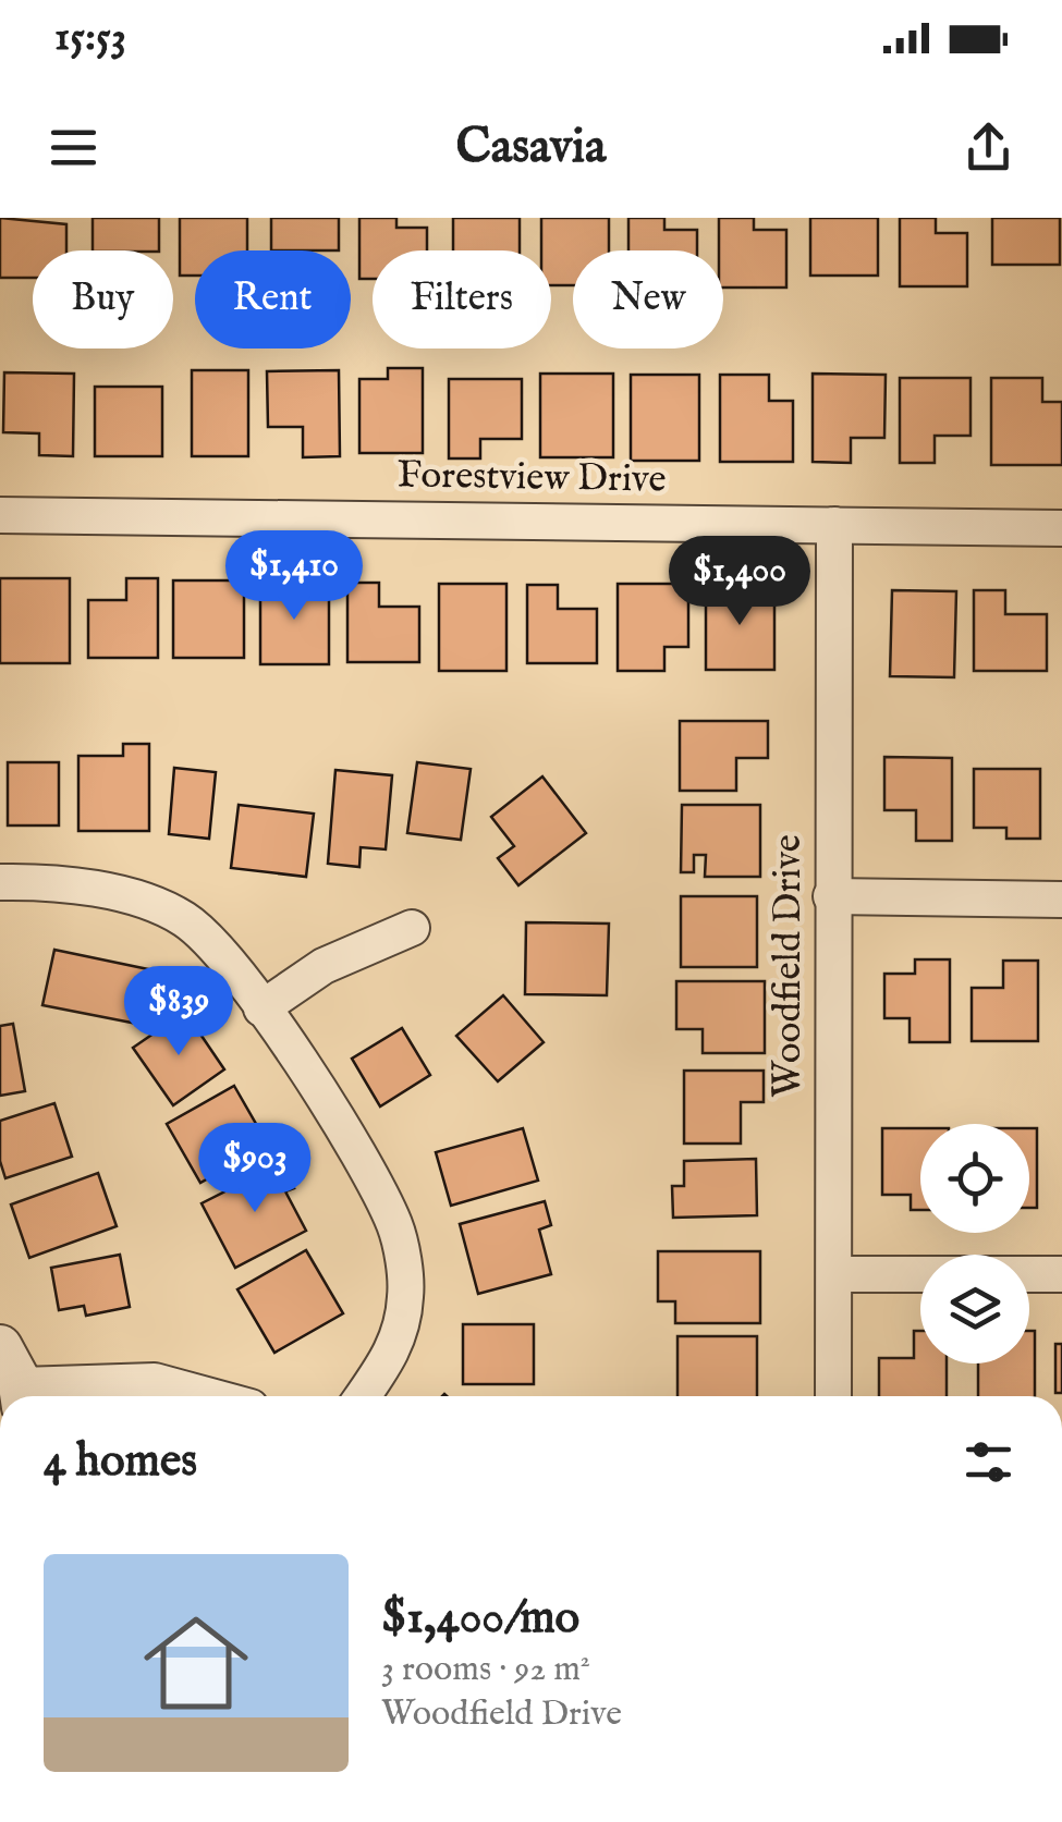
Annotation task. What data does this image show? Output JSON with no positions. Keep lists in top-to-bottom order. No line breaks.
{"streets":{"street":["Forestview Drive","Woodfield Drive"]},"crossings":[["Forestview Drive","Woodfield Drive"]],"page":{"status":"15:53","header":"Casavia","chip":["Buy","Rent","Filters","New"],"price":["$1,410","$1,400","$839","$903"],"heading":"4 homes","list":[{"name":"$1,400/mo","note":"3 rooms · 92 m² · Woodfield Drive"}]}}
